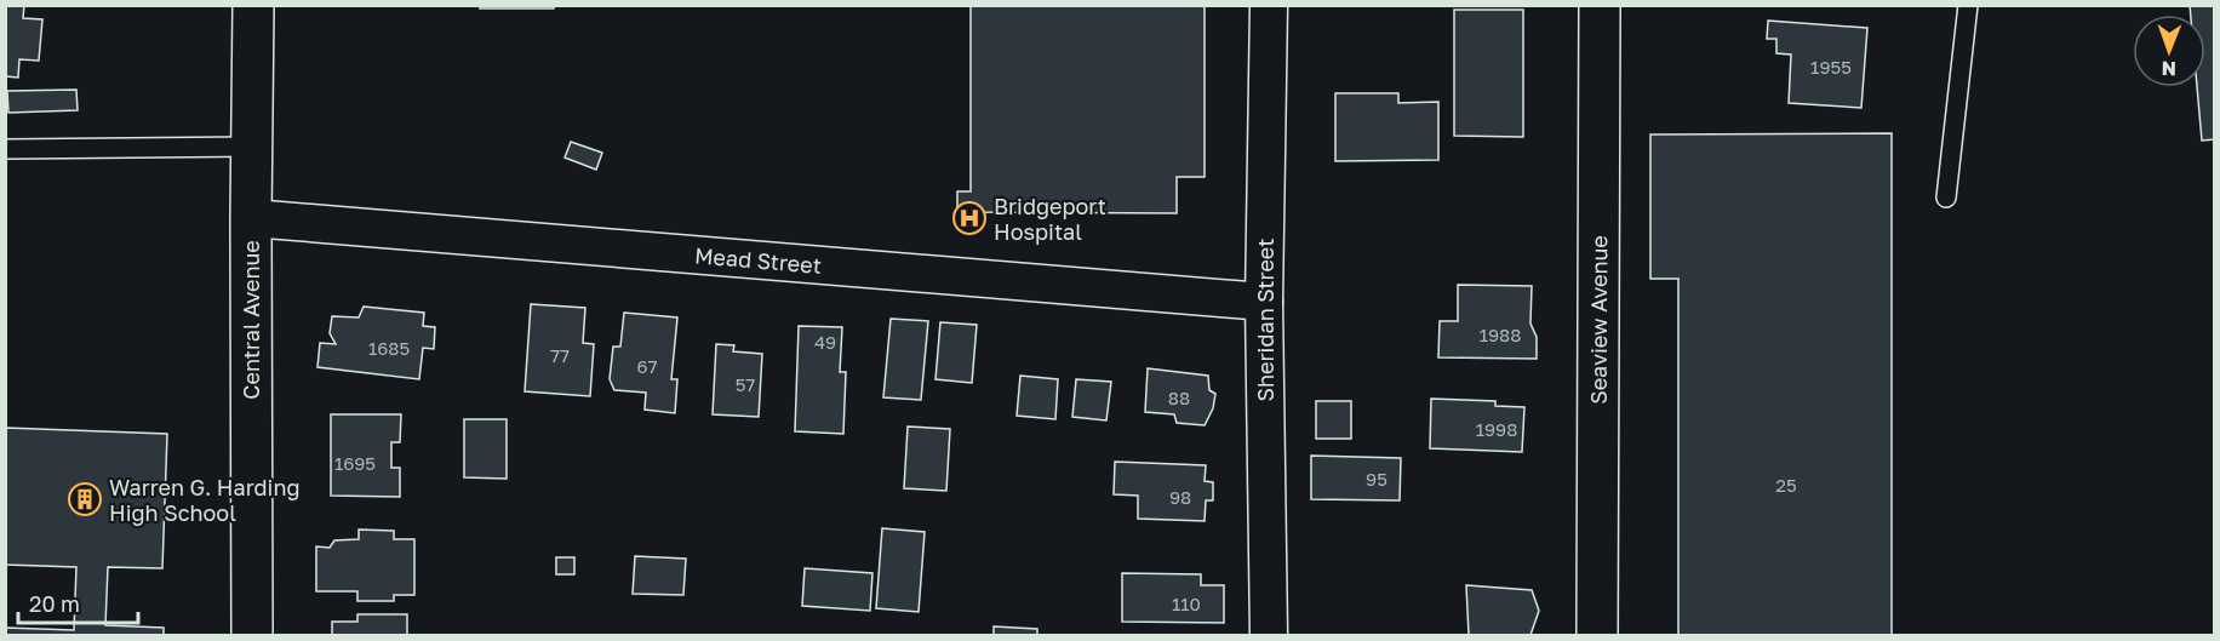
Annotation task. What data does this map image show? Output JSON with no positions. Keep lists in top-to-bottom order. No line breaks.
{"streets":{"main road":["Central Avenue","Seaview Avenue"],"street":["Mead Street","Sheridan Street"]},"crossings":[["Mead Street","Central Avenue"],["Mead Street","Sheridan Street"]],"places":{"hospital":["Bridgeport Hospital"],"building":["Warren G. Harding High School"]},"house_numbers":["1955","1988","49","1685","77","67","57","88","1998","1695","95","25","98","110"],"scale_bar":"20 m","north":"bottom"}
